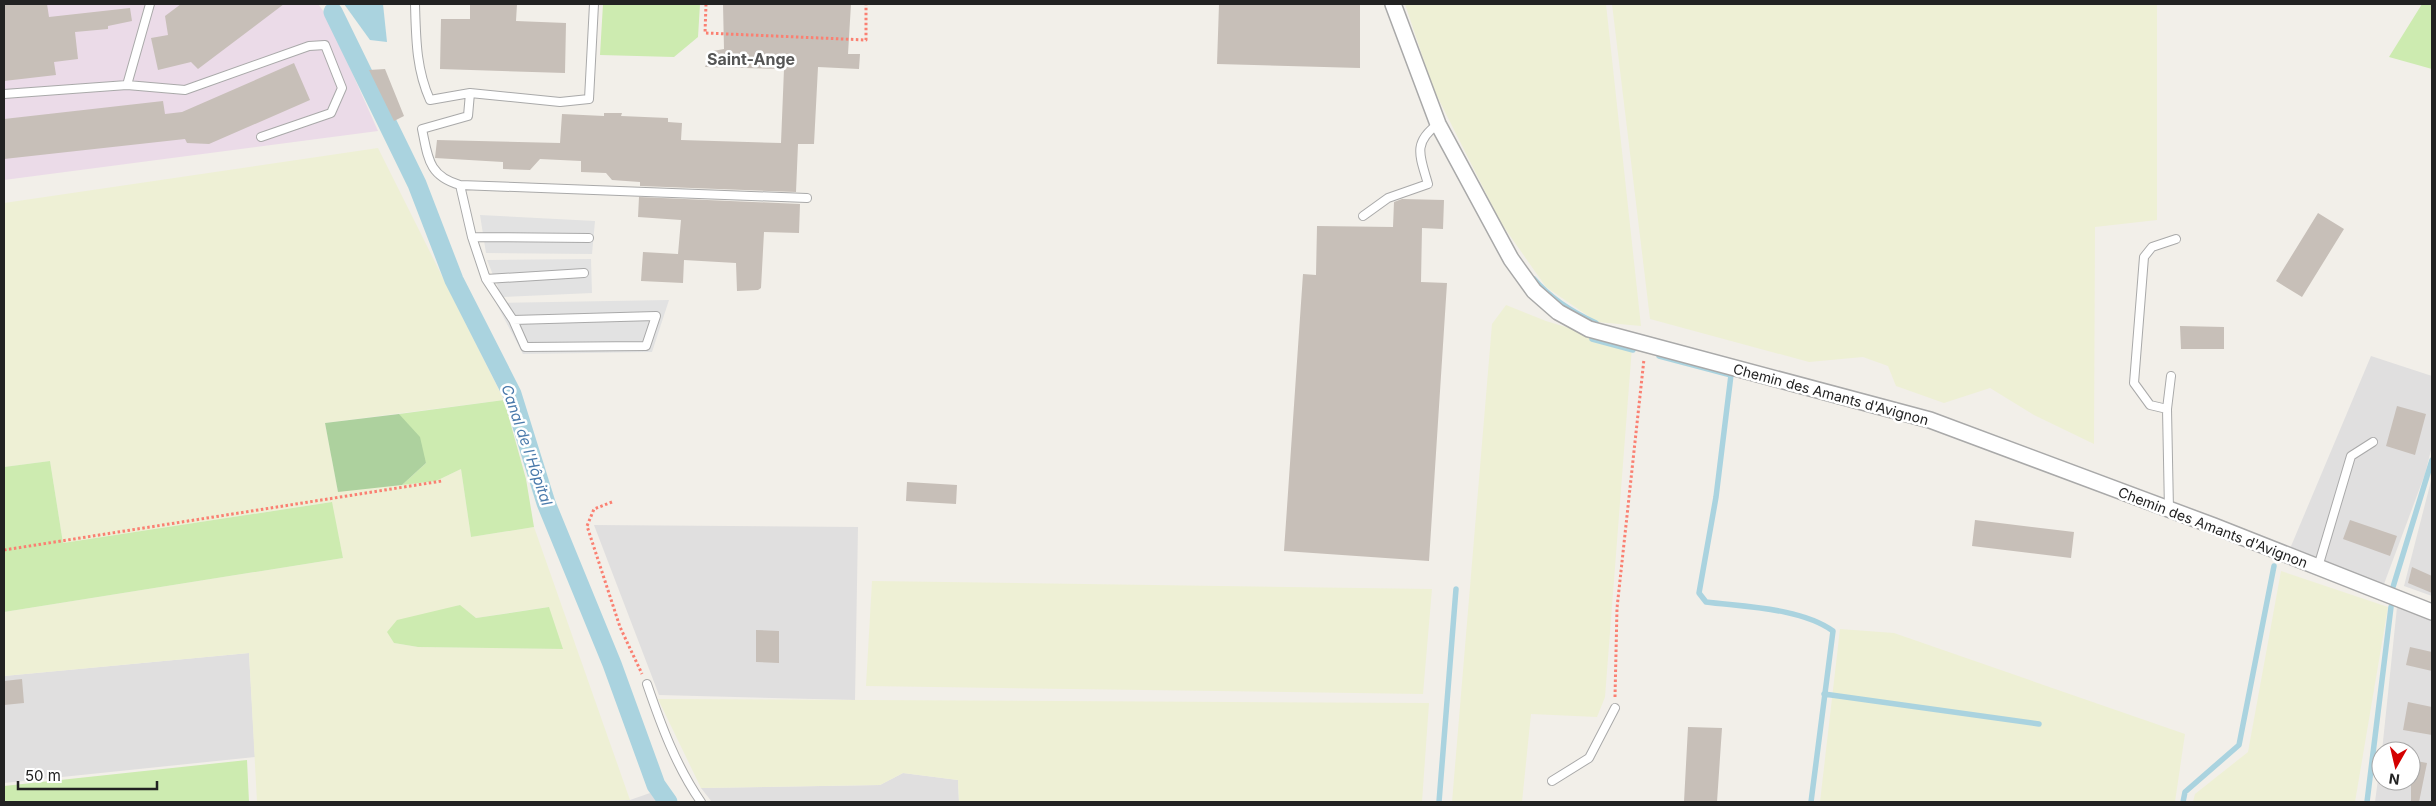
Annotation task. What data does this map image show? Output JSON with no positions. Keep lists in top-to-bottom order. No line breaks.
{"streets":{"street":["Chemin des Amants d'Avignon"]},"districts":["Saint-Ange"],"water":["Canal de l'Hôpital"],"scale_bar":"50 m","north":"bottom"}
